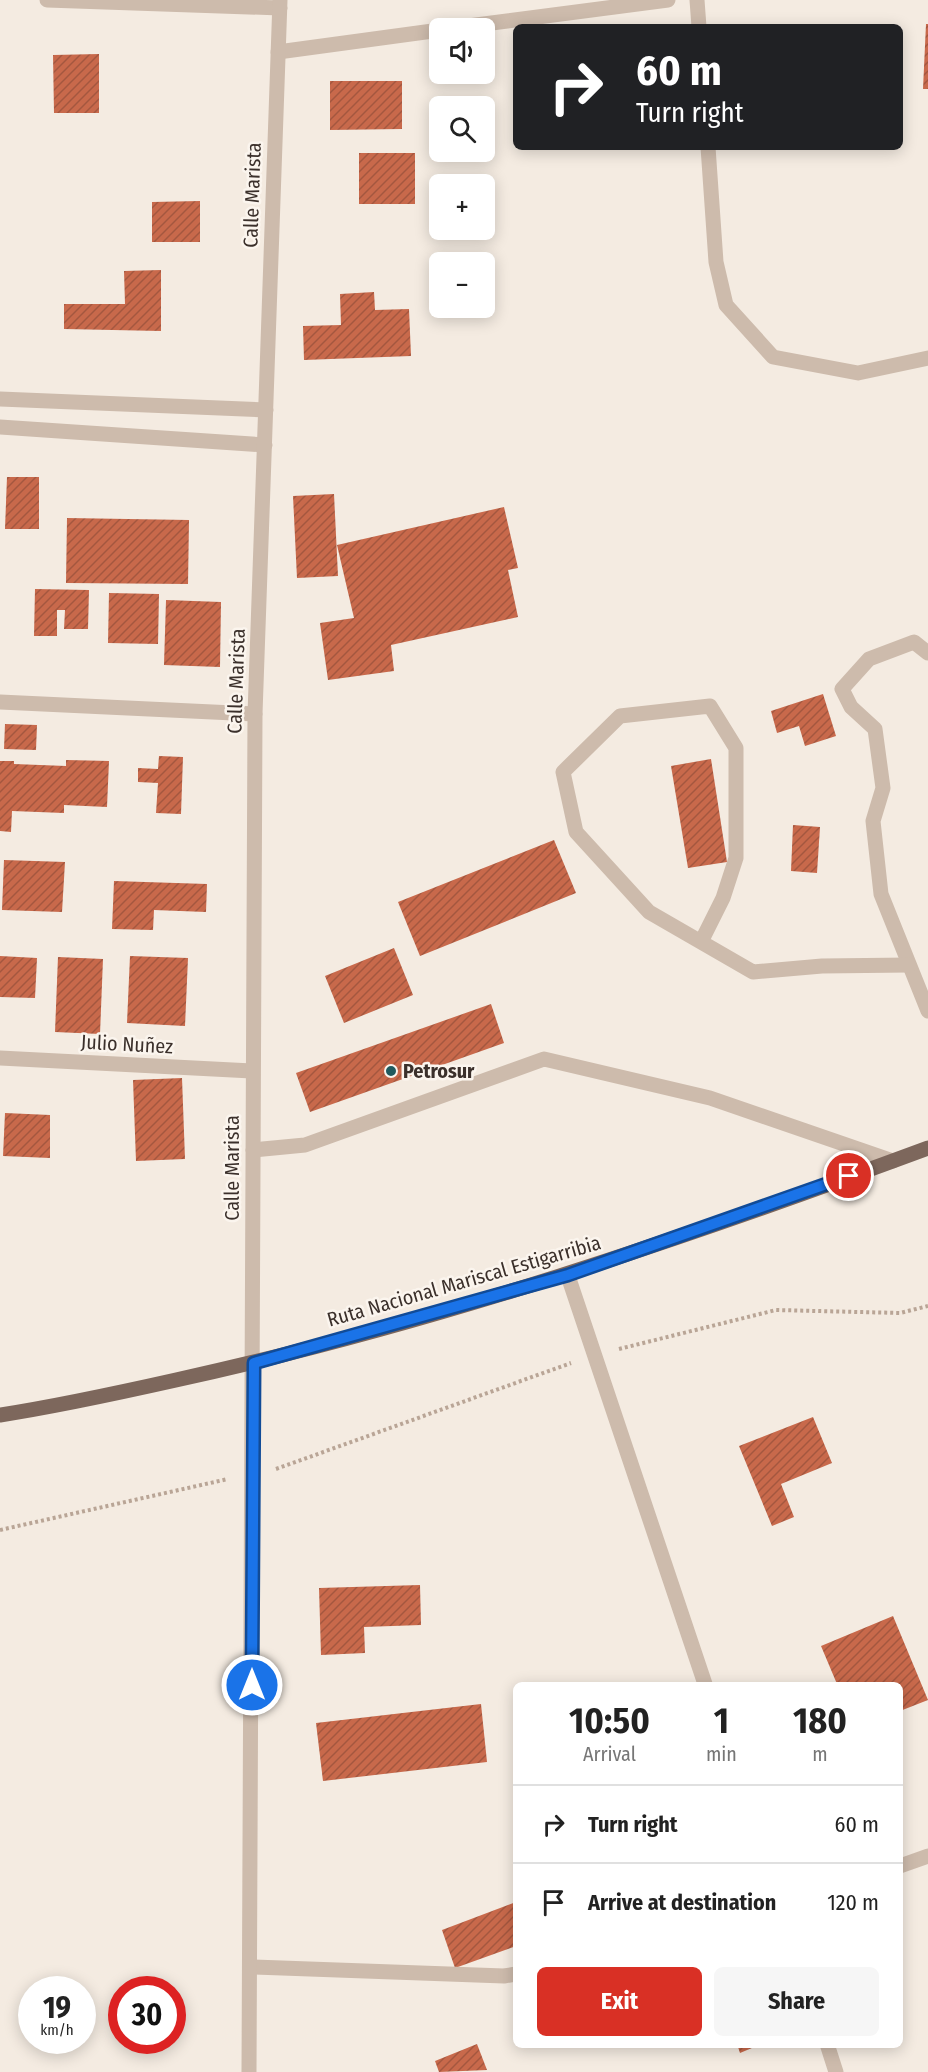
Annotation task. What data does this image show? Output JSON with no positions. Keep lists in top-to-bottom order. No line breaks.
{"streets":{"main road":["Ruta Nacional Mariscal Estigarribia"],"street":["Calle Marista","Julio Nuñez"]},"crossings":[["Calle Marista","Julio Nuñez"],["Calle Marista","Ruta Nacional Mariscal Estigarribia"]],"places":["Petrosur"],"page":{"map_buttons":["+","−"],"turn":["60 m","Turn right"],"eta":["10:50","Arrival","1","min","180","m"],"list":[{"name":"Turn right","value":"60 m"},{"name":"Arrive at destination","value":"120 m"}],"buttons":["Exit","Share"],"speed":"19 km/h","limit":"30"}}
